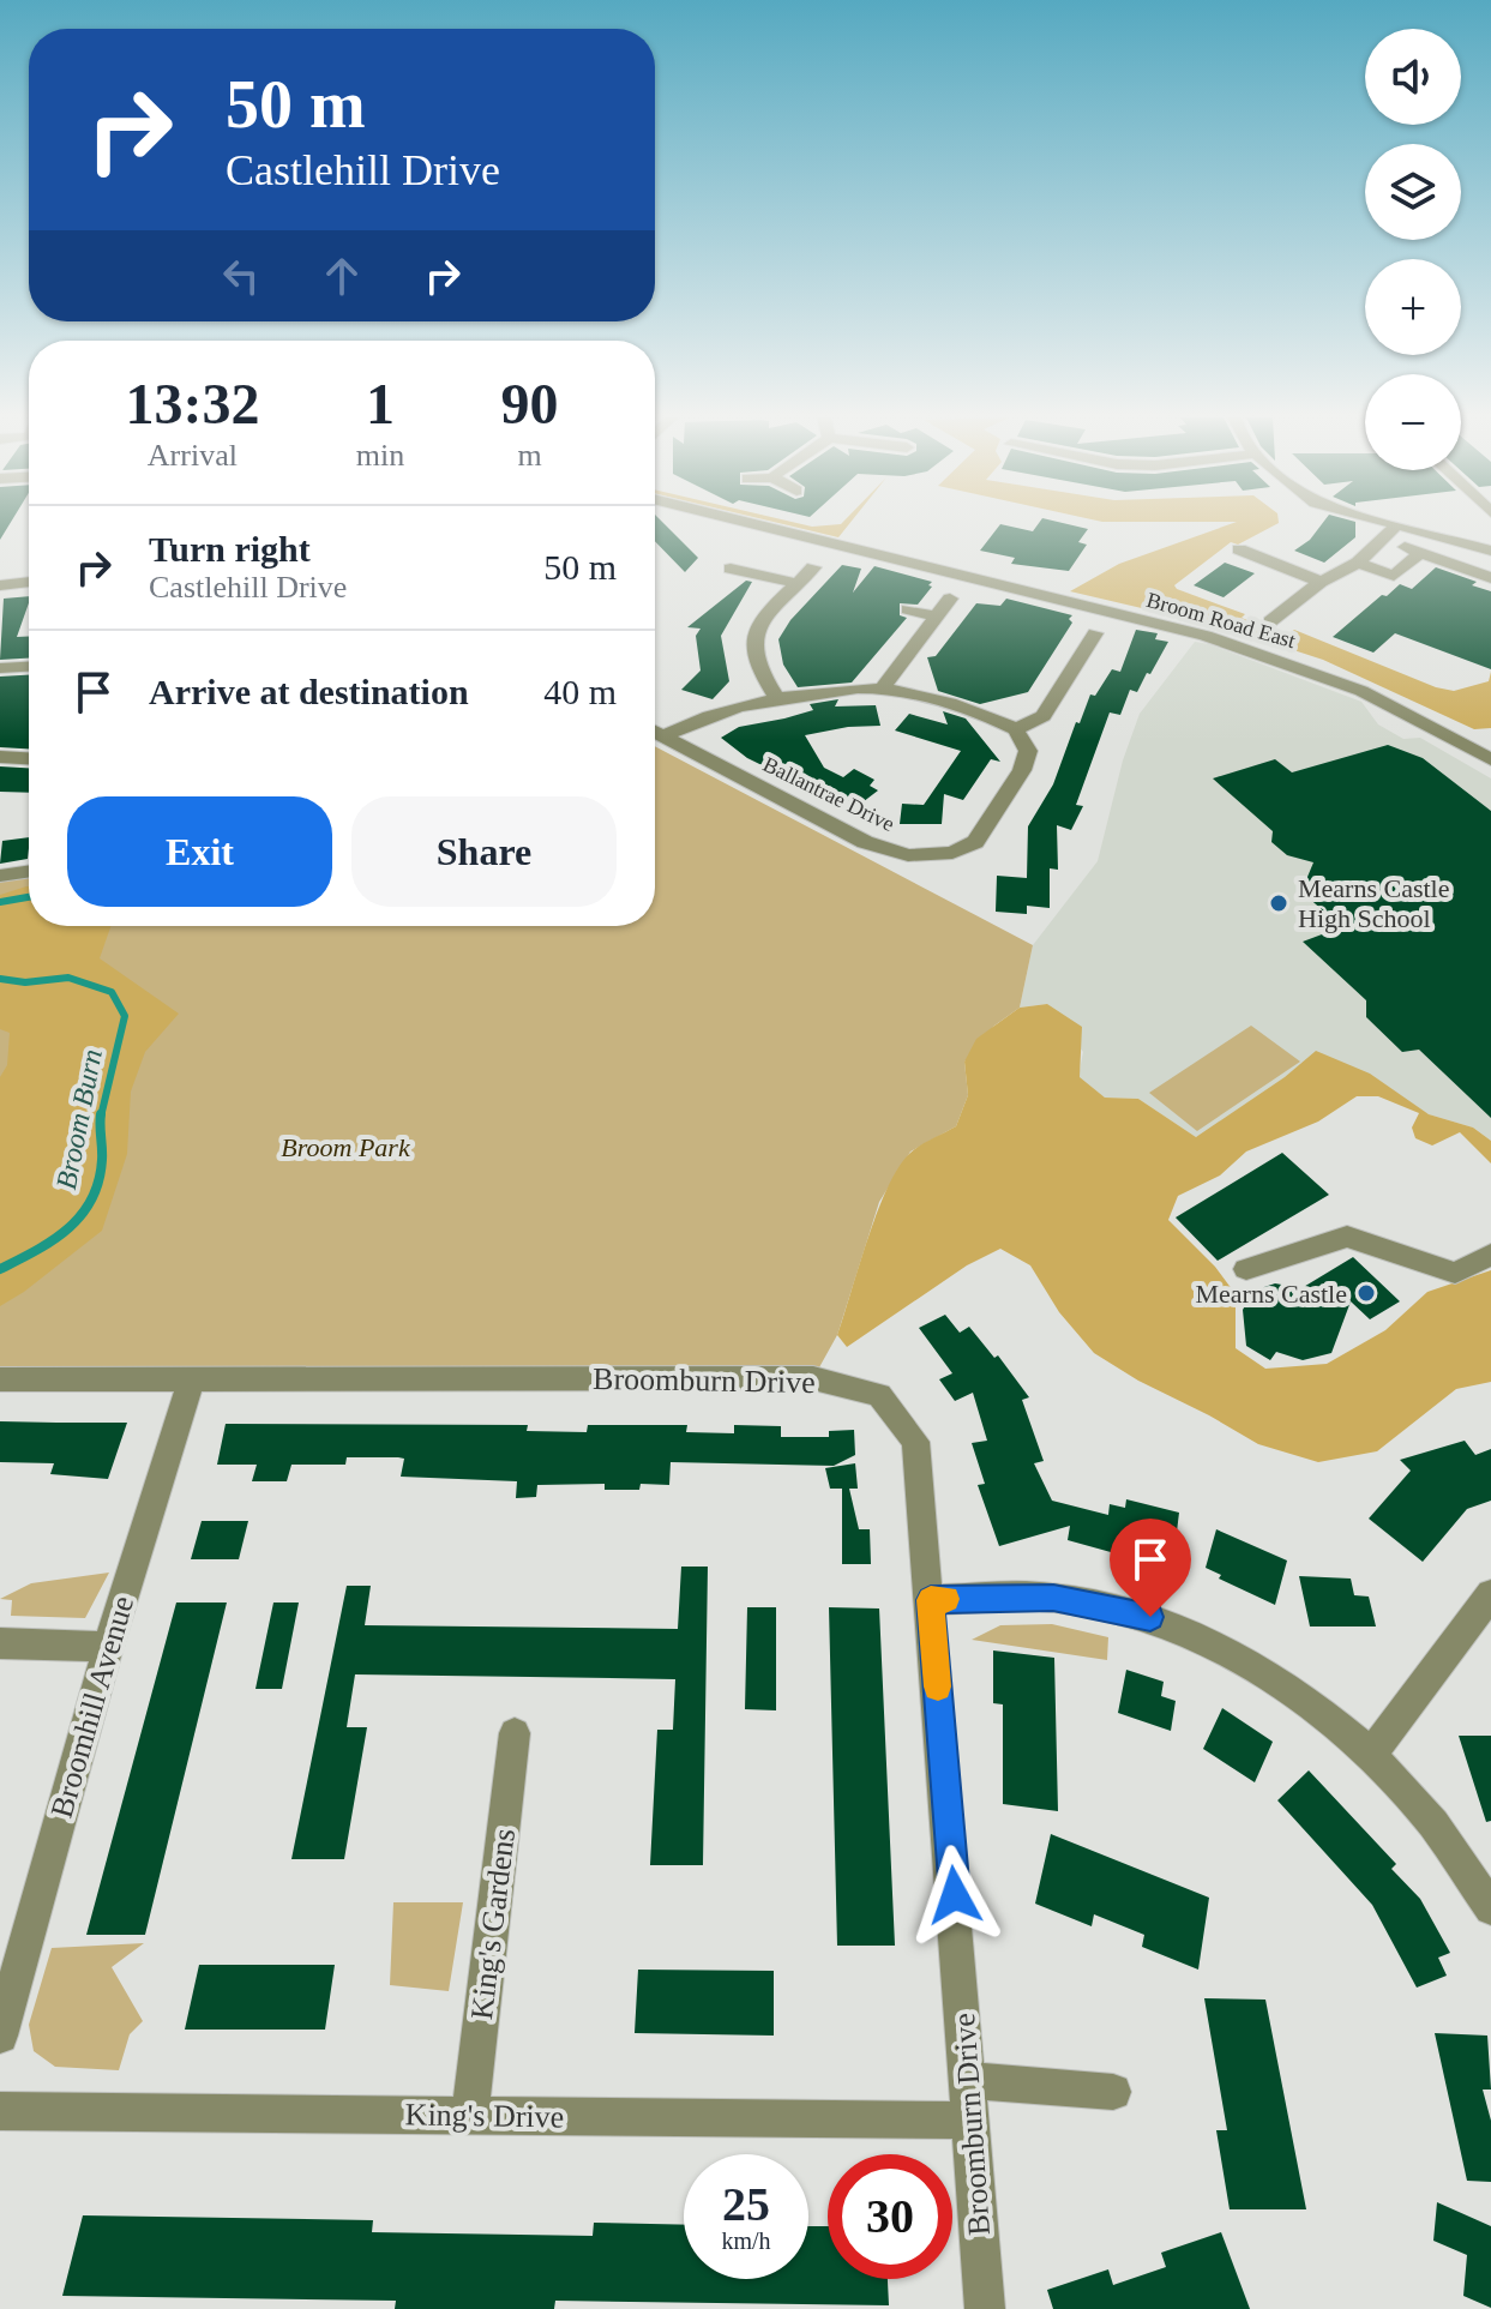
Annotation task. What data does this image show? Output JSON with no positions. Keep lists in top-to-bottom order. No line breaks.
{"streets":{"street":["Broom Road East","Ballantrae Drive","Broomburn Drive","Broomhill Avenue","King's Gardens","King's Drive"]},"crossings":[["Broomburn Drive","Broomhill Avenue"],["Broomburn Drive","King's Drive"],["King's Gardens","King's Drive"]],"water":["Broom Burn"],"parks":["Broom Park"],"places":["Mearns Castle High School","Mearns Castle"],"page":{"map_buttons":["+","−"],"turn":["50 m","Castlehill Drive"],"eta":["13:32","Arrival","1","min","90","m"],"list":[{"name":"Turn right","note":"Castlehill Drive","value":"50 m"},{"name":"Arrive at destination","value":"40 m"}],"buttons":["Exit","Share"],"speed":"25 km/h","limit":"30"}}
